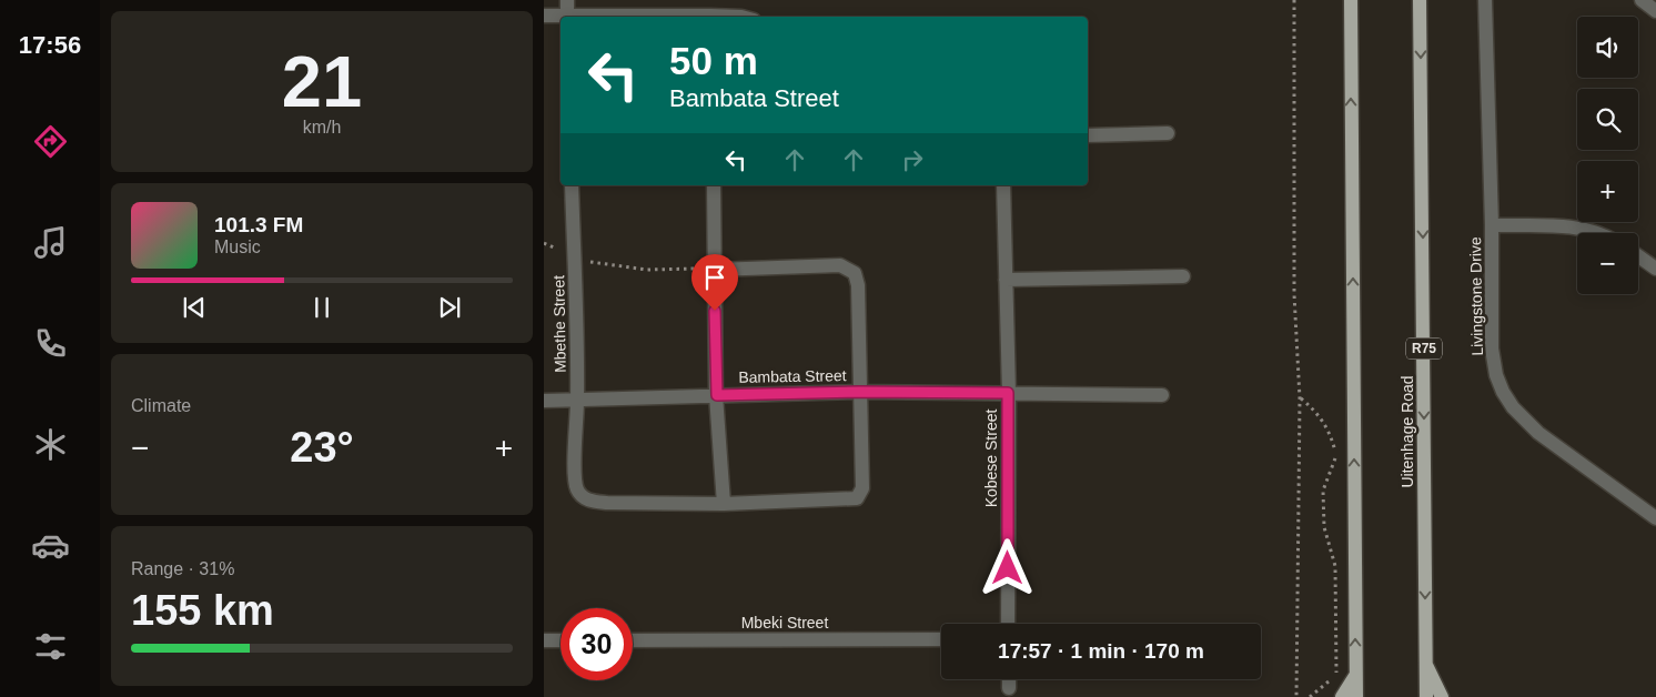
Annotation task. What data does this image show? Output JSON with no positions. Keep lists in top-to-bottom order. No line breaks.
{"streets":{"main road":["R75","Uitenhage Road"],"street":["Livingstone Drive","Mbethe Street","Bambata Street","Kobese Street","Mbeki Street"]},"crossings":[["Mbethe Street","Bambata Street"],["Bambata Street","Kobese Street"]],"page":{"tabs":"17:56","tile":[["21","km/h"],"Climate",["Range · 31%","155 km"]],"map_buttons":["+","−"],"turn":["50 m","Bambata Street"],"song":["101.3 FM","Music"],"heat":["−","23°","+"],"limit":"30","trip":"17:57 · 1 min · 170 m"}}
